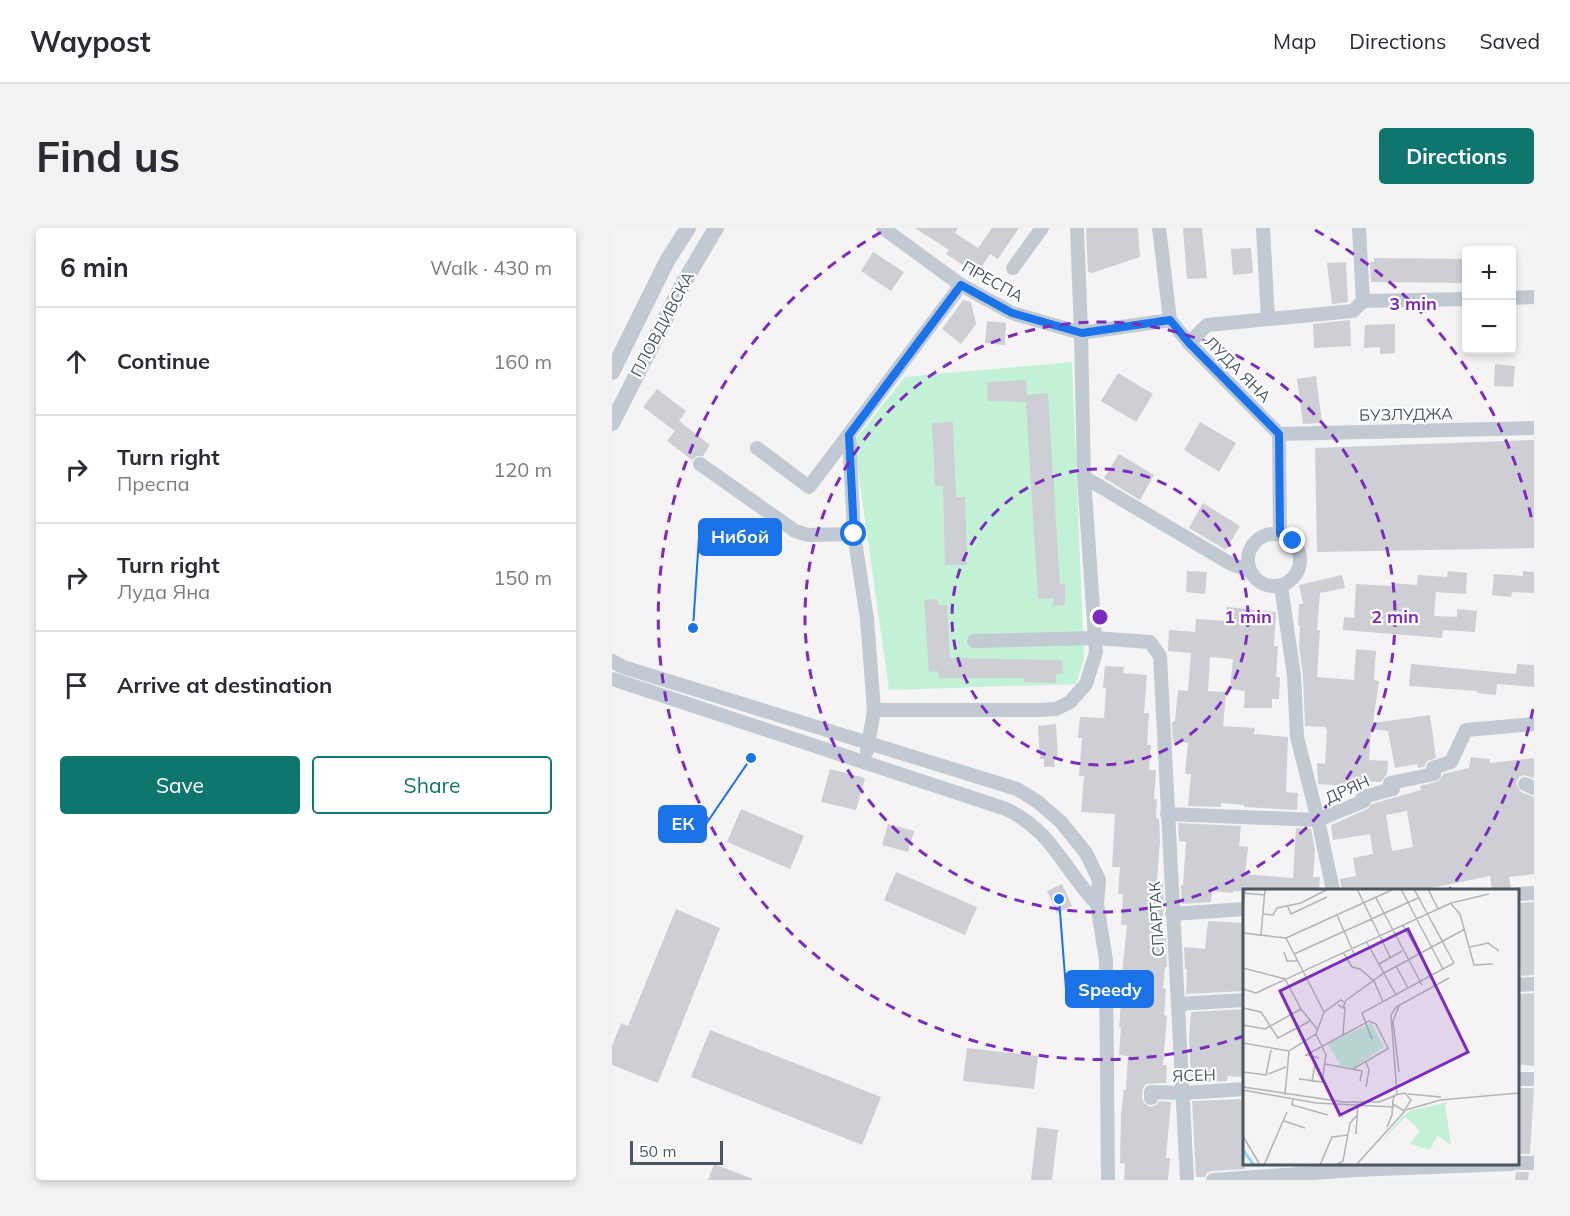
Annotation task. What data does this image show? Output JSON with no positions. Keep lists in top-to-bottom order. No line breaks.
{"streets":{"street":["ПРЕСПА","ПЛОВДИВСКА","ЛУДА ЯНА","БУЗЛУДЖА","ДРЯН","СПАРТАК","ЯСЕН"]},"crossings":[["ПРЕСПА","ЛУДА ЯНА"],["ЛУДА ЯНА","БУЗЛУДЖА"],["ДРЯН","СПАРТАК"],["СПАРТАК","ЯСЕН"]],"places":["Нибой","ЕК","Speedy"],"scale_bar":"50 m","page":{"header":"Waypost","nav":["Map","Directions","Saved"],"buttons":["Directions",["Save","Share"]],"title":"Find us","heading":["6 min","Walk · 430 m"],"map_buttons":["+","−"],"list":[["Continue","160 m"],["Turn right","Преспа","120 m"],["Turn right","Луда Яна","150 m"],"Arrive at destination"],"scale":"50 m"},"rings":["3 min","1 min","2 min"]}
